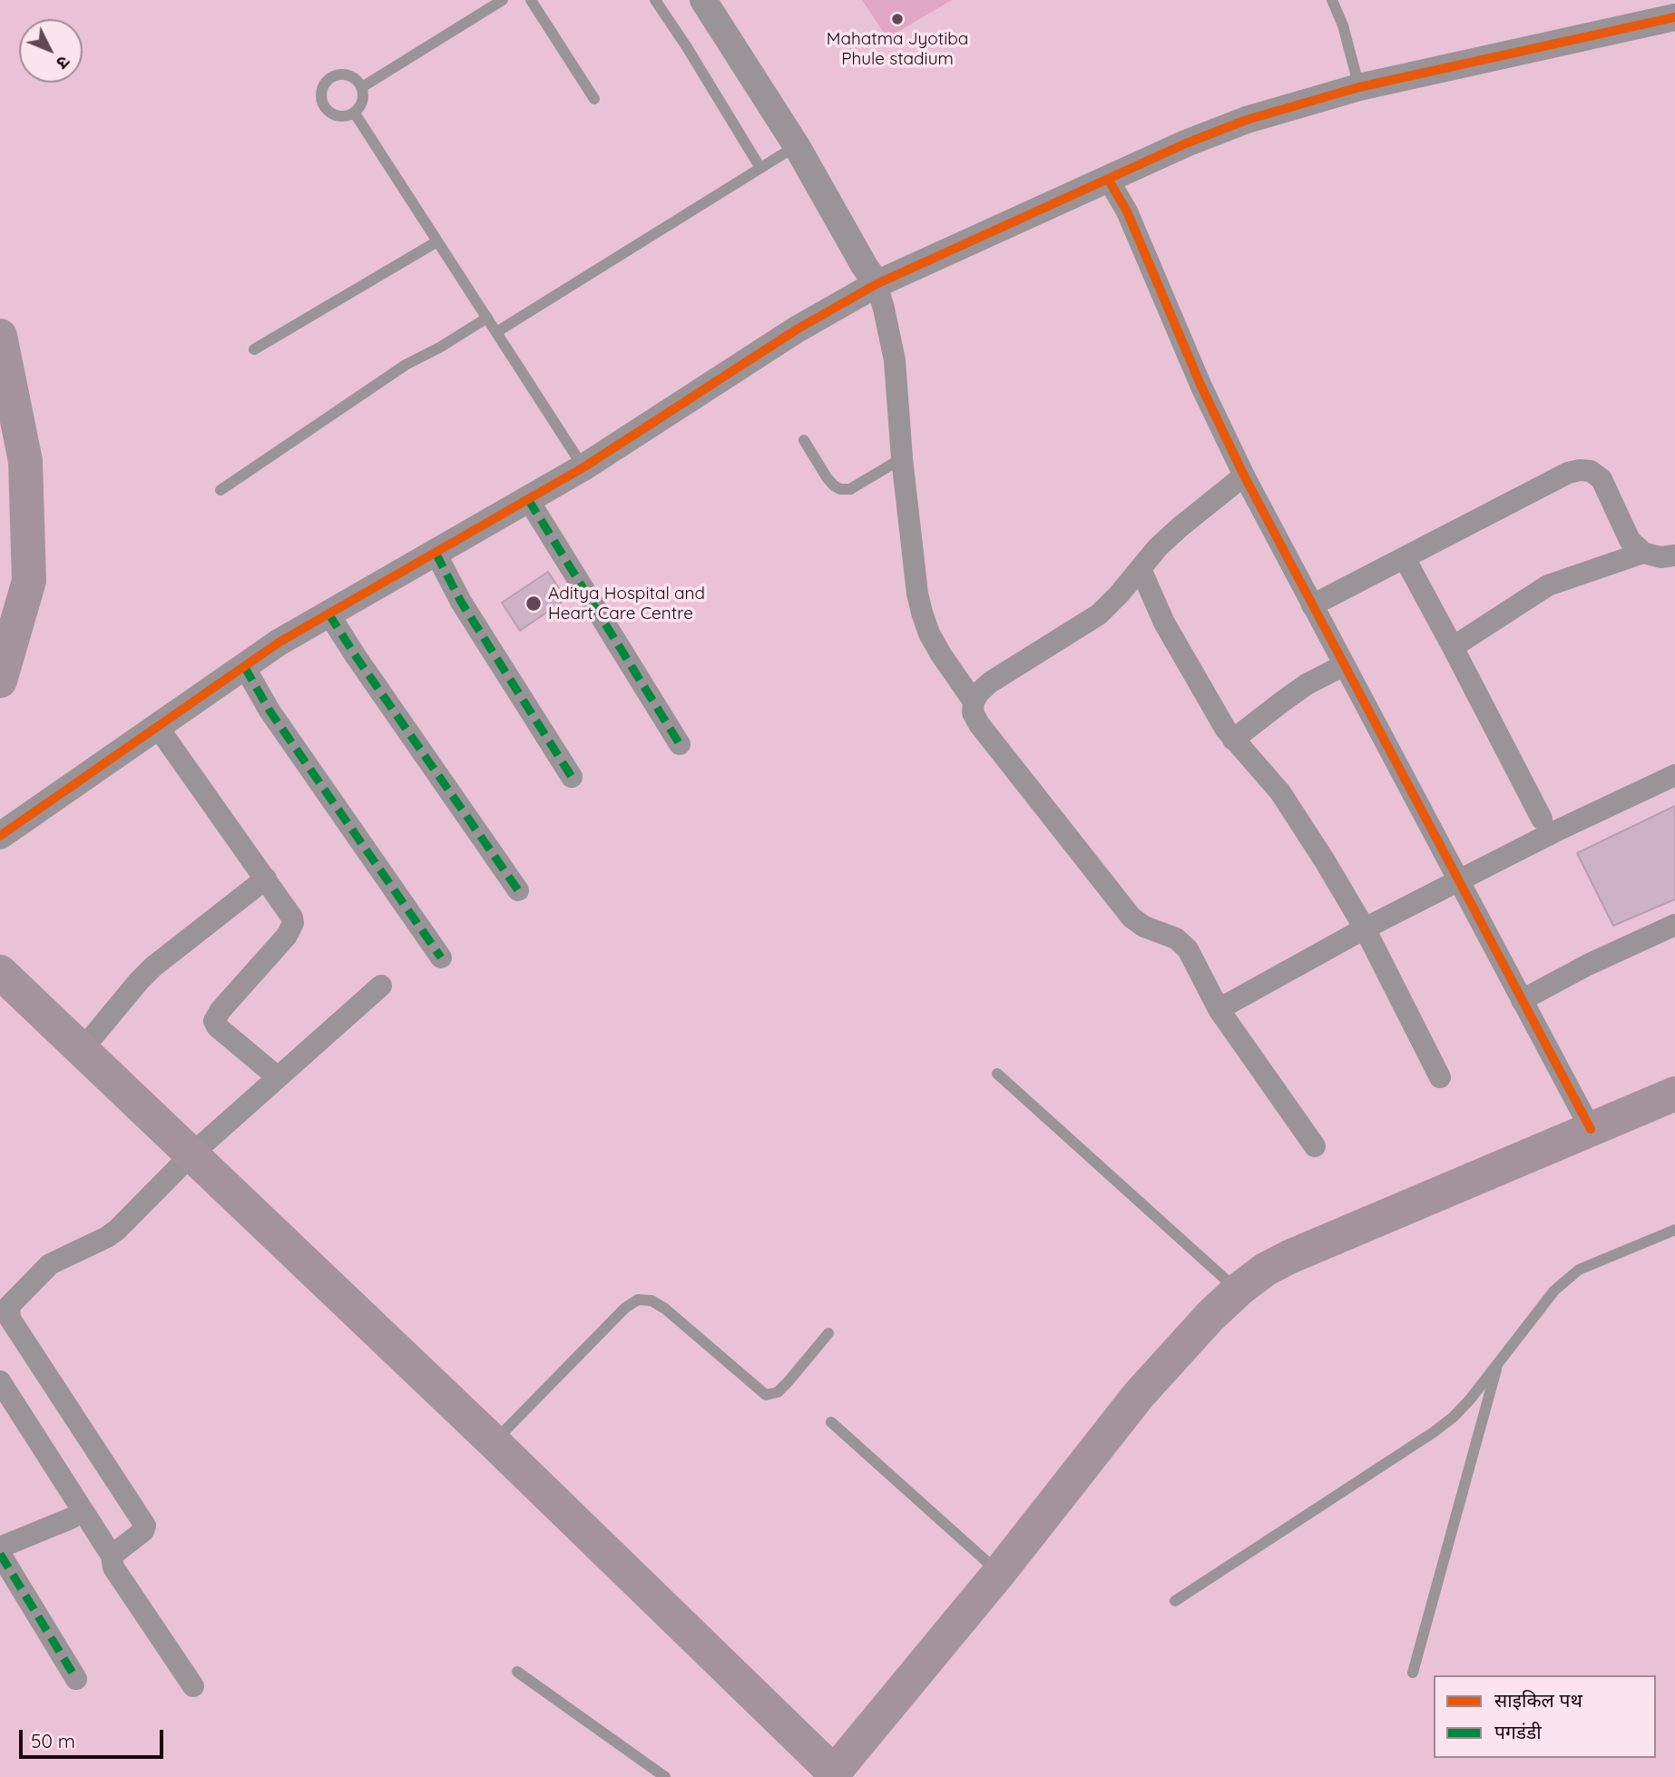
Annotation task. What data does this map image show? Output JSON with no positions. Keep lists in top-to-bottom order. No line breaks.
{"places":["Mahatma Jyotiba Phule stadium","Aditya Hospital and Heart Care Centre"],"legend":["साइकिल पथ","पगडंडी"],"scale_bar":"50 m","north":"bottom right"}
